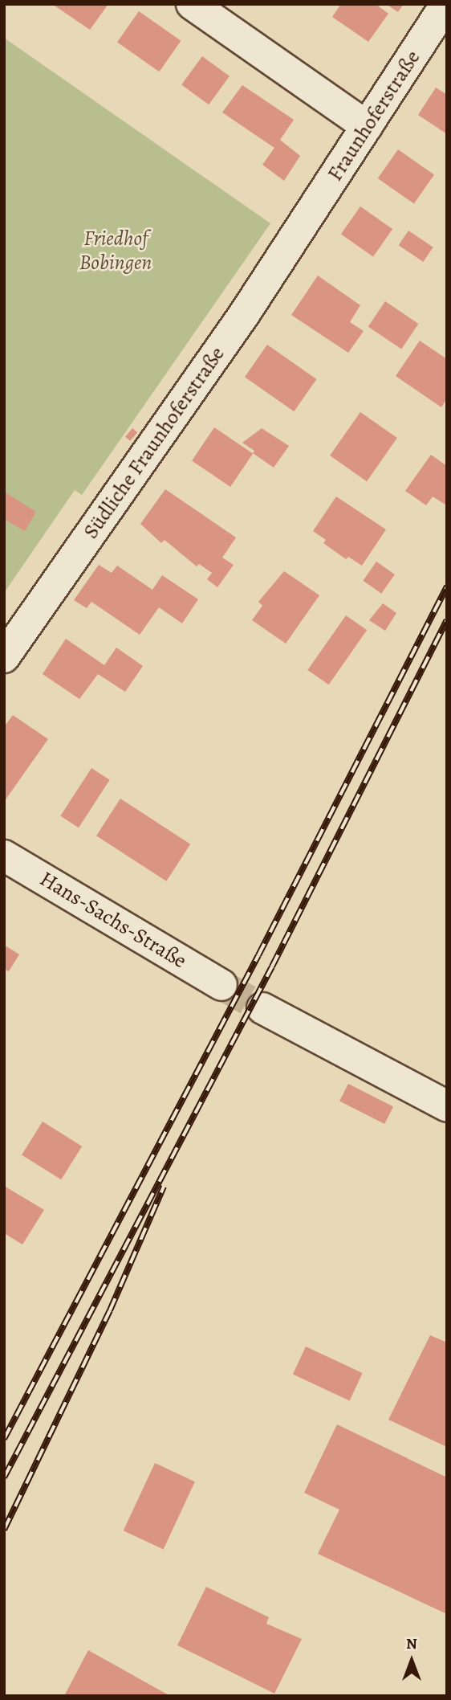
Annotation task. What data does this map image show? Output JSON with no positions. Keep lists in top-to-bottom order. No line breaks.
{"streets":{"street":["Fraunhoferstraße","Südliche Fraunhoferstraße","Hans-Sachs-Straße"]},"crossings":[["Fraunhoferstraße","Südliche Fraunhoferstraße"]],"parks":["Friedhof Bobingen"],"north":"top"}
